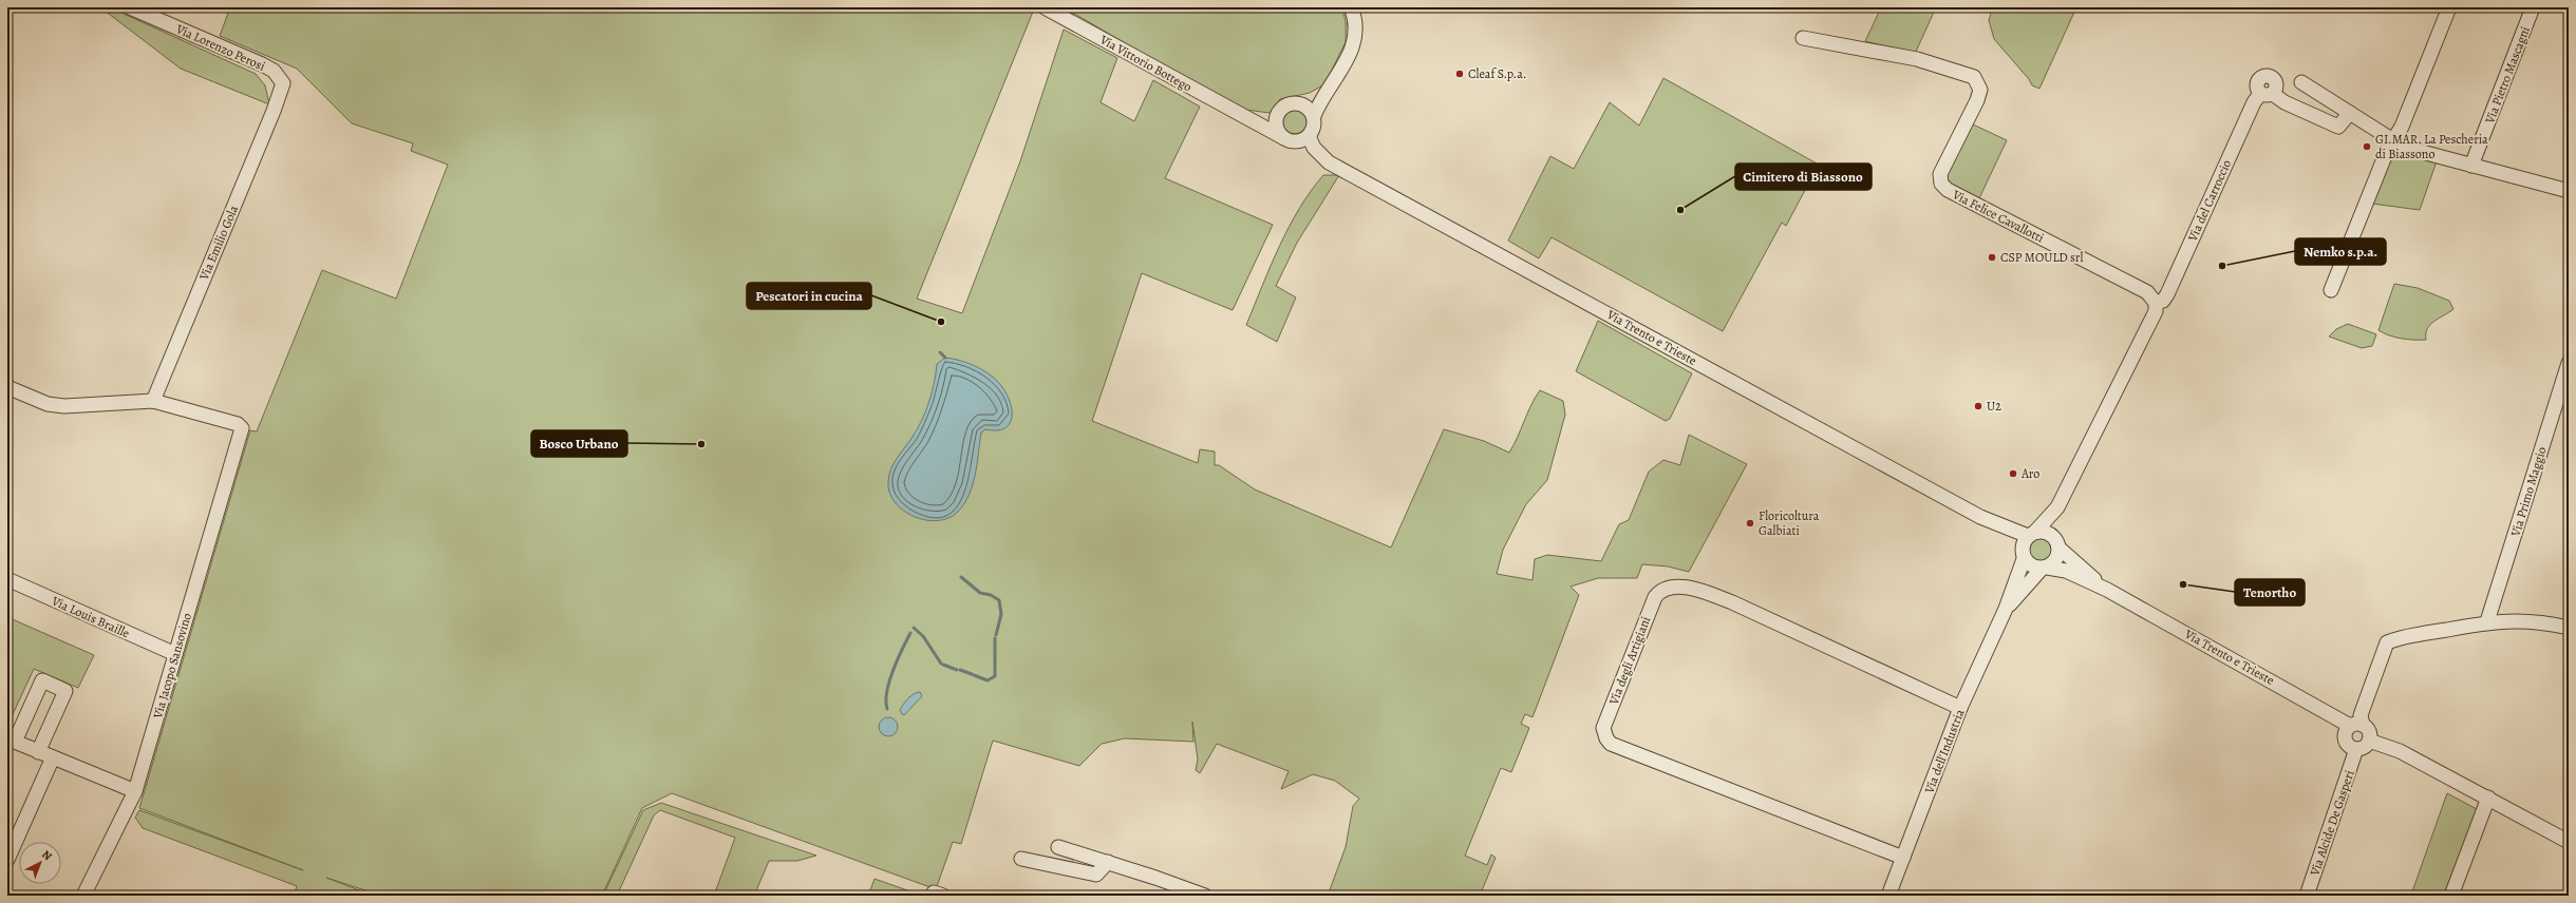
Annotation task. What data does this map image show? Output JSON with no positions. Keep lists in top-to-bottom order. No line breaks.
{"streets":{"street":["Via Lorenzo Perosi","Via Vittorio Bottego","Via Pietro Mascagni","Via del Carroccio","Via Felice Cavallotti","Via Emilio Gola","Via Trento e Trieste","Via Primo Maggio","Via Louis Braille","Via degli Artigiani","Via Jacopo Sansovino","Via dell'Industria","Via Alcide De Gasperi"]},"crossings":[["Via Lorenzo Perosi","Via Emilio Gola"],["Via Vittorio Bottego","Via Trento e Trieste"],["Via del Carroccio","Via Felice Cavallotti"],["Via Emilio Gola","Via Jacopo Sansovino"],["Via Trento e Trieste","Via dell'Industria"],["Via Trento e Trieste","Via Alcide De Gasperi"],["Via Louis Braille","Via Jacopo Sansovino"],["Via degli Artigiani","Via dell'Industria"]],"places":["Cleaf S.p.a.","GI.MAR. La Pescheria di Biassono","Cimitero di Biassono","CSP MOULD srl","Nemko s.p.a.","Pescatori in cucina","U2","Bosco Urbano","Aro","Floricoltura Galbiati","Tenortho"],"north":"top right"}
